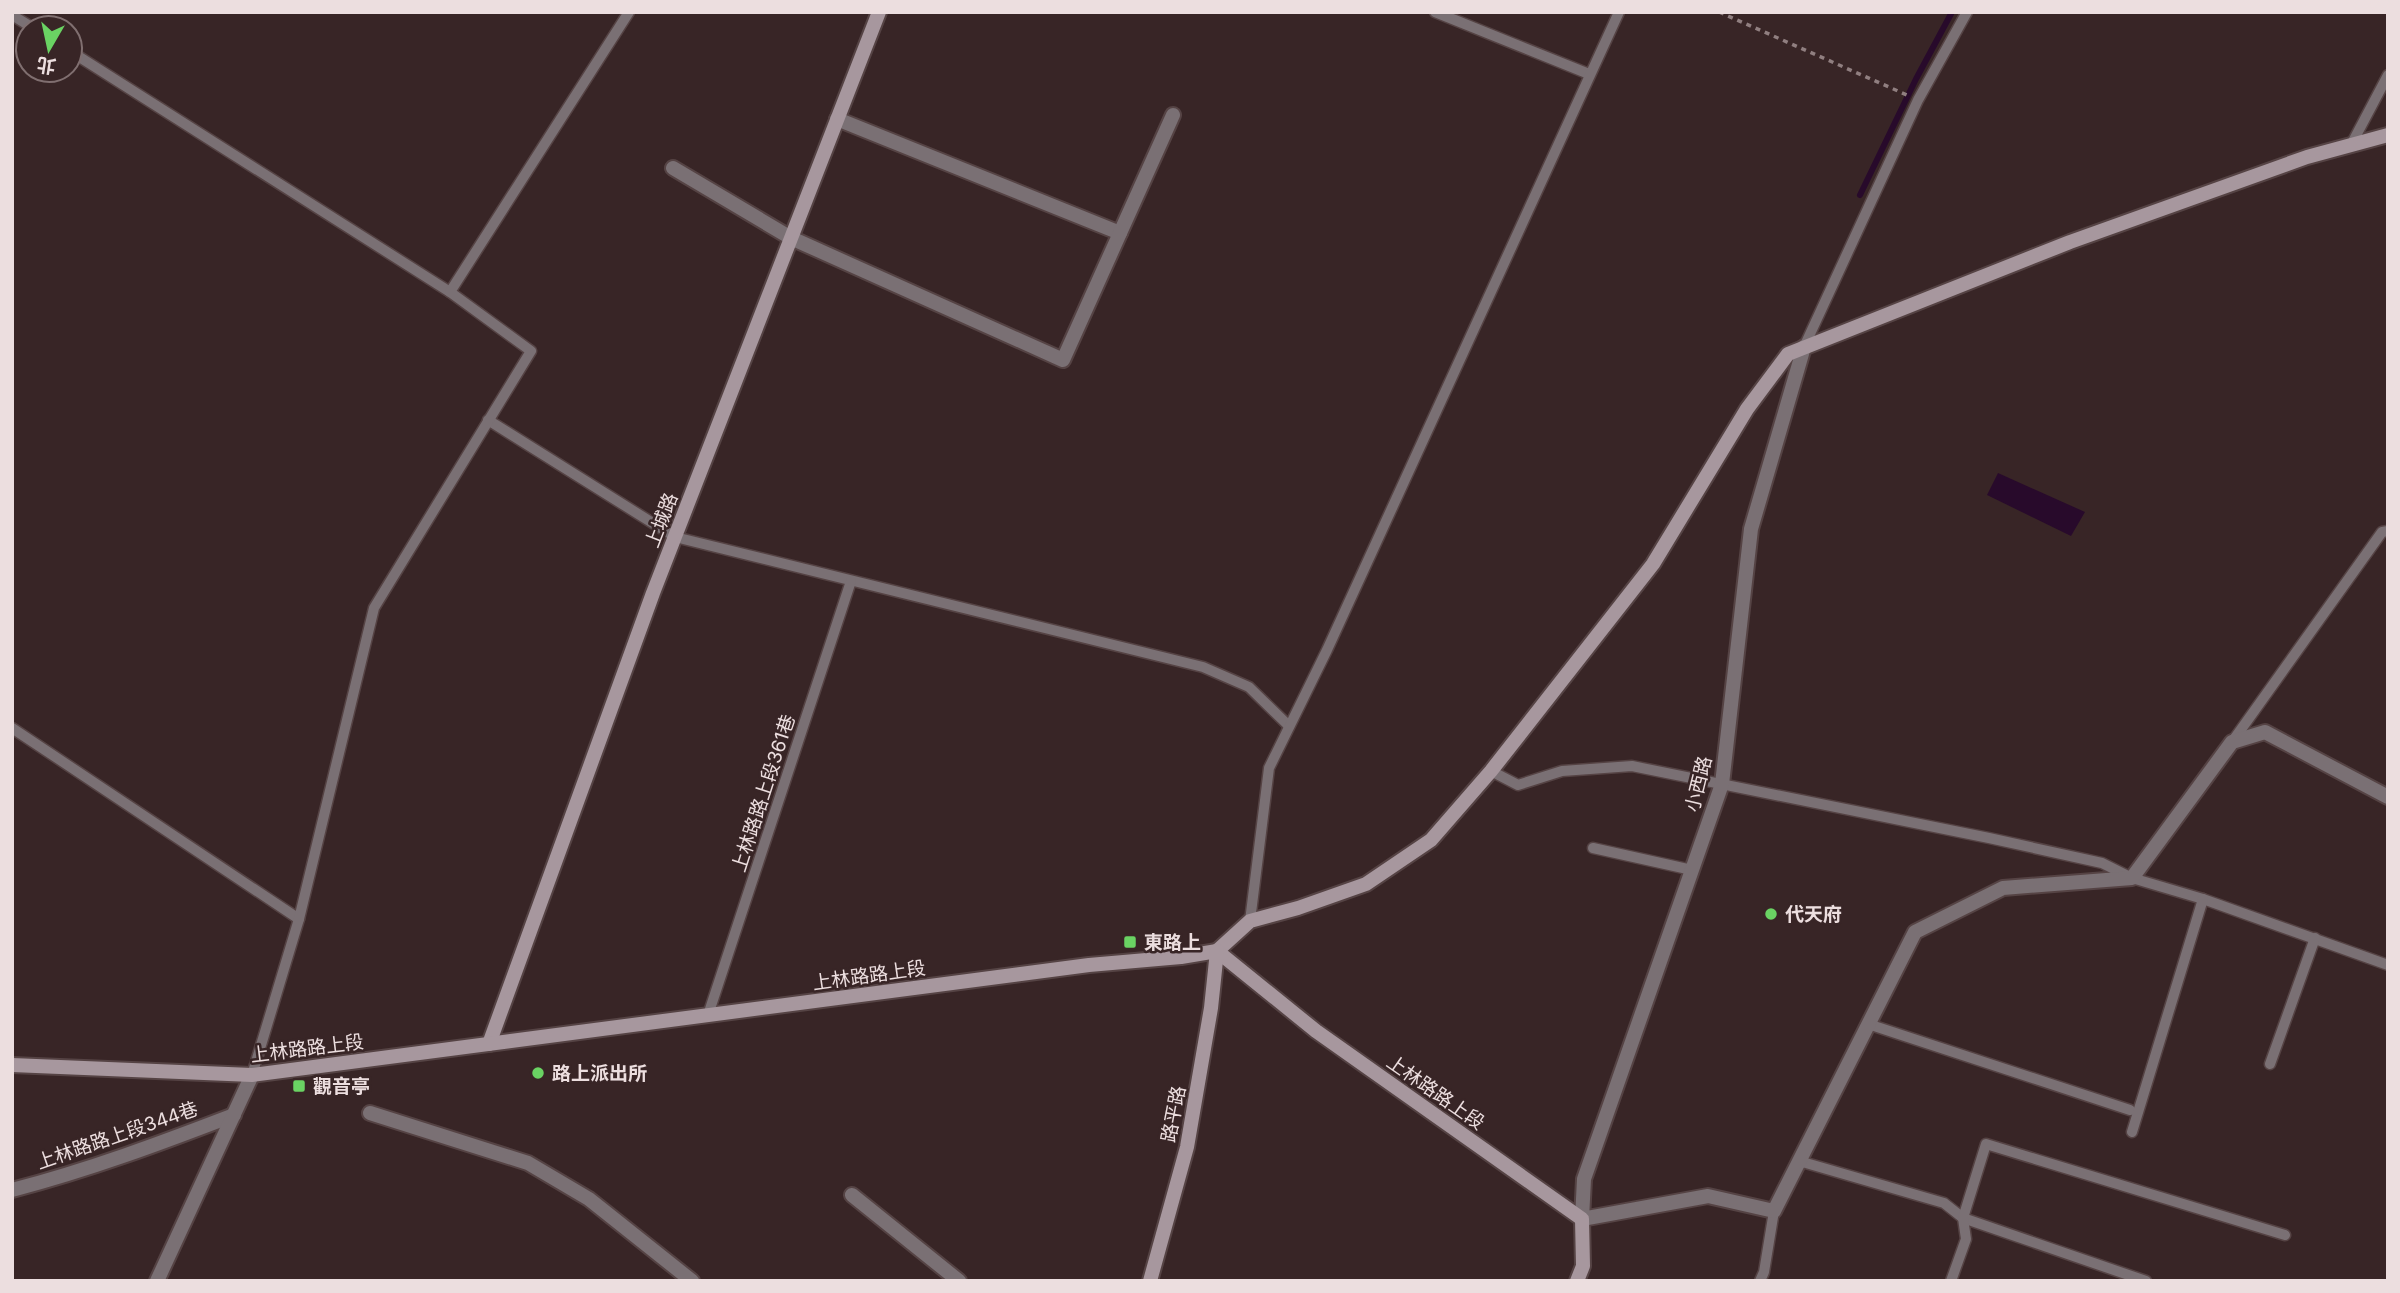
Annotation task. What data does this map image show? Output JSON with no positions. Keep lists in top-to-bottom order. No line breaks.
{"streets":{"street":["上城路","小西路","上林路路上段","路平路","上林路路上段344巷"],"lane":["上林路路上段361巷"]},"crossings":[["上城路","上林路路上段"],["小西路","上林路路上段"],["上林路路上段361巷","上林路路上段"],["上林路路上段","路平路"]],"places":{"other":["代天府","路上派出所"],"transit":["東路上","觀音亭"]},"north":"bottom"}
